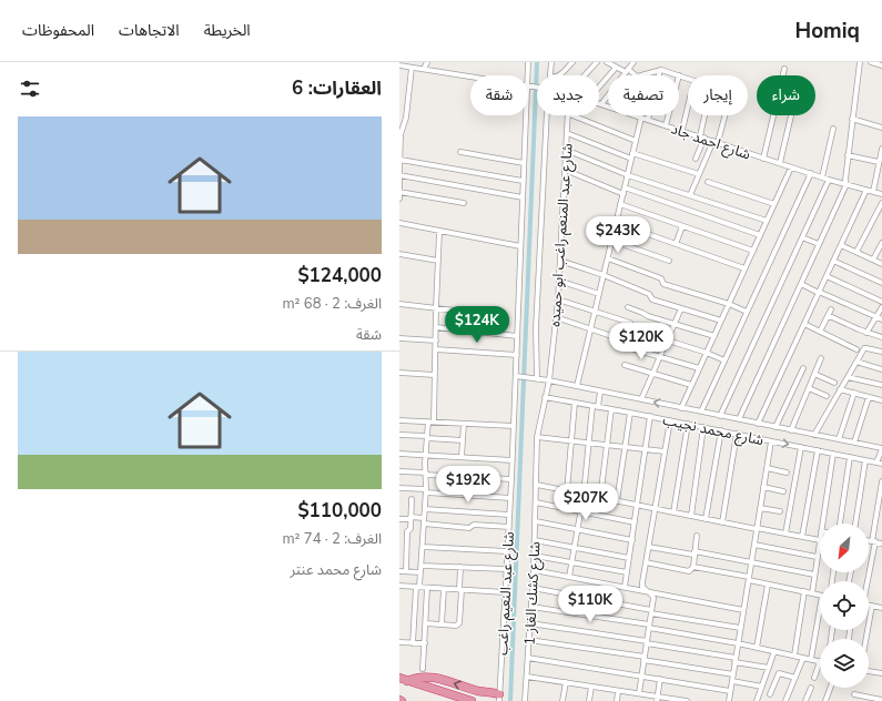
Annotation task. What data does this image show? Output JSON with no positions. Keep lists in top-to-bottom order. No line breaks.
{"streets":{"street":["شارع احمد جاد","شارع عبد المنعم راغب ابو حميده","شارع محمد نجيب","شارع عبد النعيم راغب","شارع كشك الغاز 1"]},"crossings":[["شارع عبد المنعم راغب ابو حميده","شارع محمد نجيب"],["شارع عبد المنعم راغب ابو حميده","شارع كشك الغاز 1"],["شارع محمد نجيب","شارع عبد النعيم راغب"],["شارع محمد نجيب","شارع كشك الغاز 1"]],"north":"bottom left","page":{"header":"Homiq","nav":["الخريطة","الاتجاهات","المحفوظات"],"heading":"العقارات: 6","chip":["شراء","إيجار","تصفية","جديد","شقة"],"list":[{"name":"$124,000","note":"الغرف: 2 · 68 m² · شقة"},{"name":"$110,000","note":"الغرف: 2 · 74 m² · شارع محمد عنتر"}],"price":["$243K","$124K","$120K","$192K","$207K","$110K"]}}
